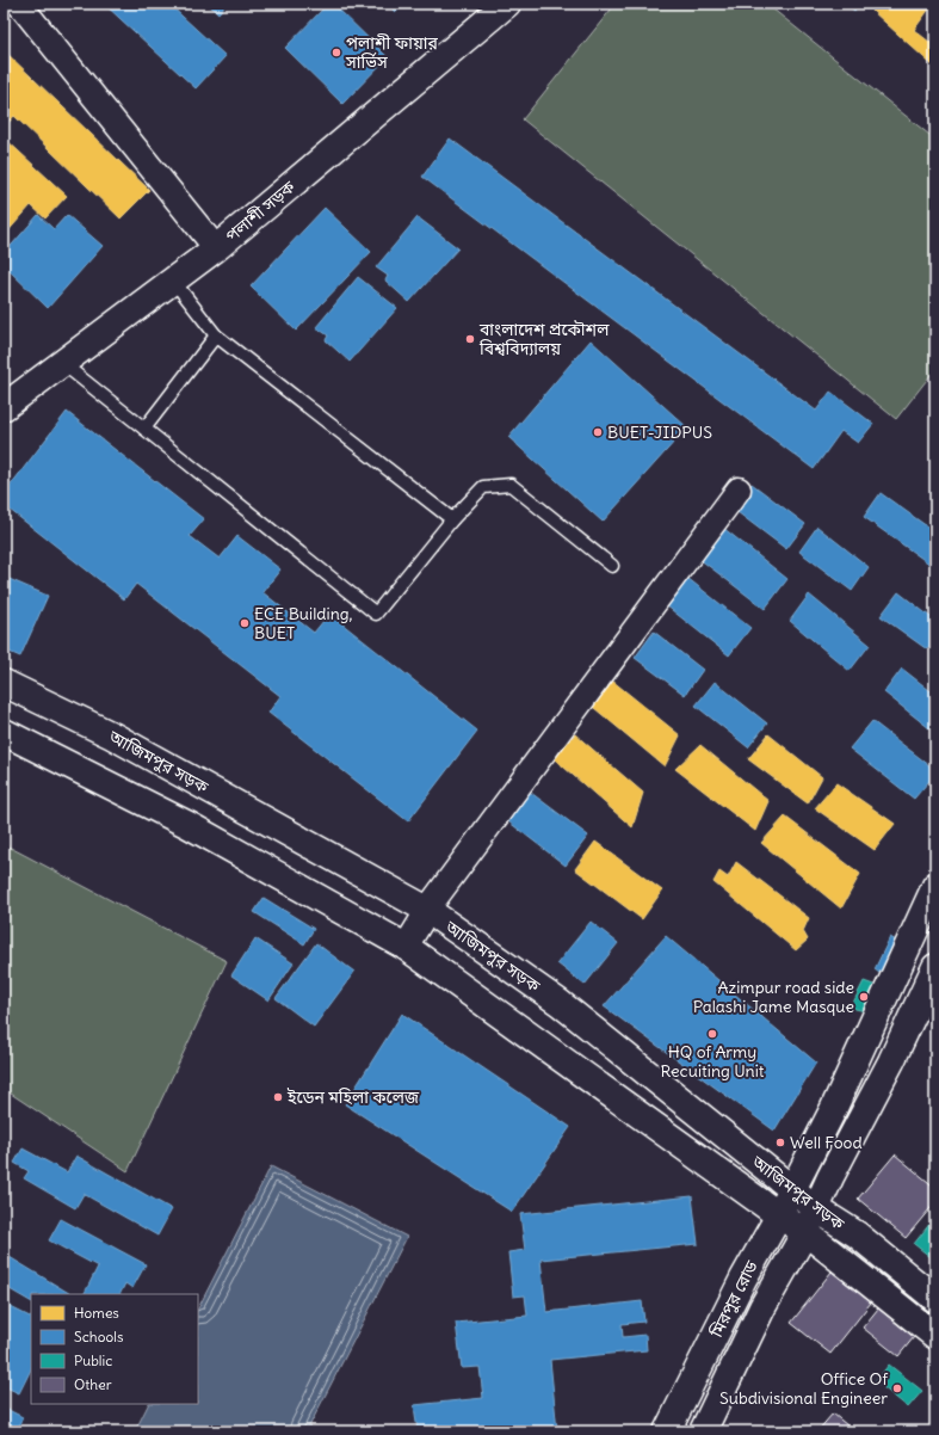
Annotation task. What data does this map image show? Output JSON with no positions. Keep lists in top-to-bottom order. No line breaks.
{"streets":{"main road":["পলাশী সড়ক","আজিমপুর সড়ক","মিরপুর রোড"]},"crossings":[["আজিমপুর সড়ক","মিরপুর রোড"]],"places":["পলাশী ফায়ার সার্ভিস","বাংলাদেশ প্রকৌশল বিশ্ববিদ্যালয়","BUET-JIDPUS","ECE Building, BUET","Azimpur road side Palashi Jame Masque","HQ of Army Recuiting Unit","ইডেন মহিলা কলেজ","Well Food","Office Of Subdivisional Engineer"],"legend":["Homes","Schools","Public","Other"]}
